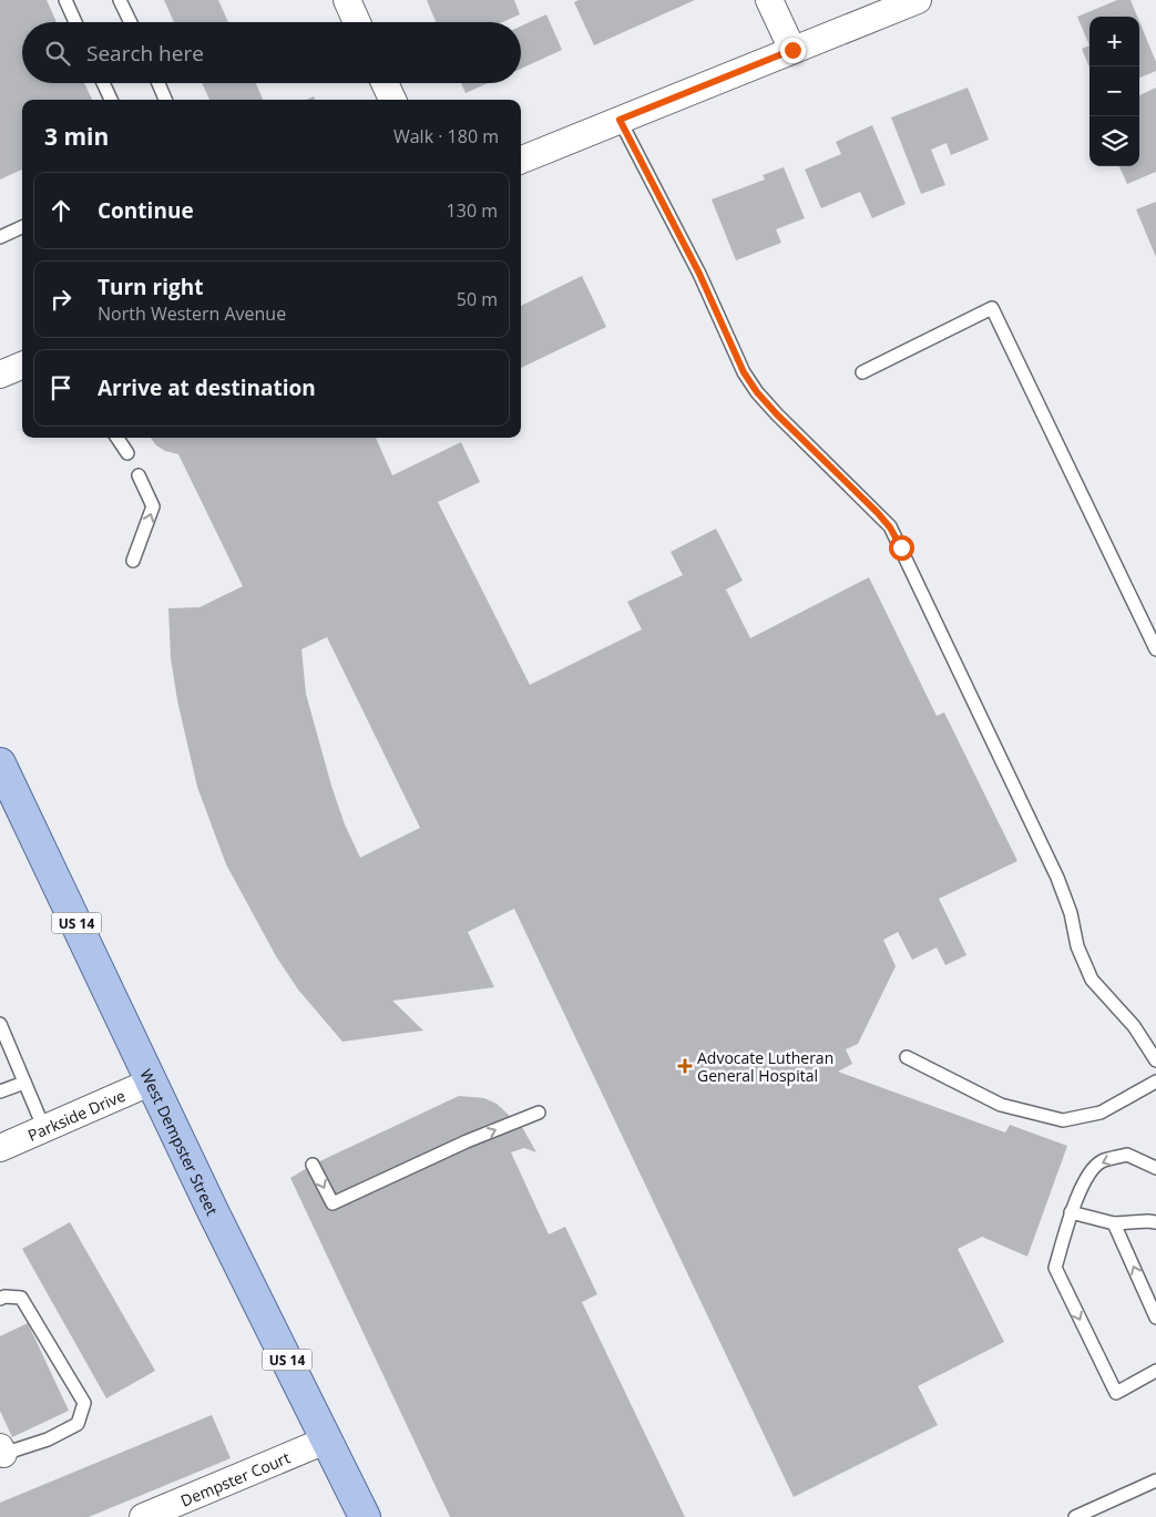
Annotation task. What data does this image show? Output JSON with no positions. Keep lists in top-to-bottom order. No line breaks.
{"streets":{"main road":["US 14","West Dempster Street"],"street":["Parkside Drive","Dempster Court"]},"crossings":[["Parkside Drive","West Dempster Street"],["West Dempster Street","Dempster Court"]],"places":{"health":["Advocate Lutheran General Hospital"]},"page":{"map_buttons":["+","−"],"search":"Search here","heading":["3 min","Walk · 180 m"],"list":[["Continue","130 m"],["Turn right","North Western Avenue","50 m"],"Arrive at destination"]}}
